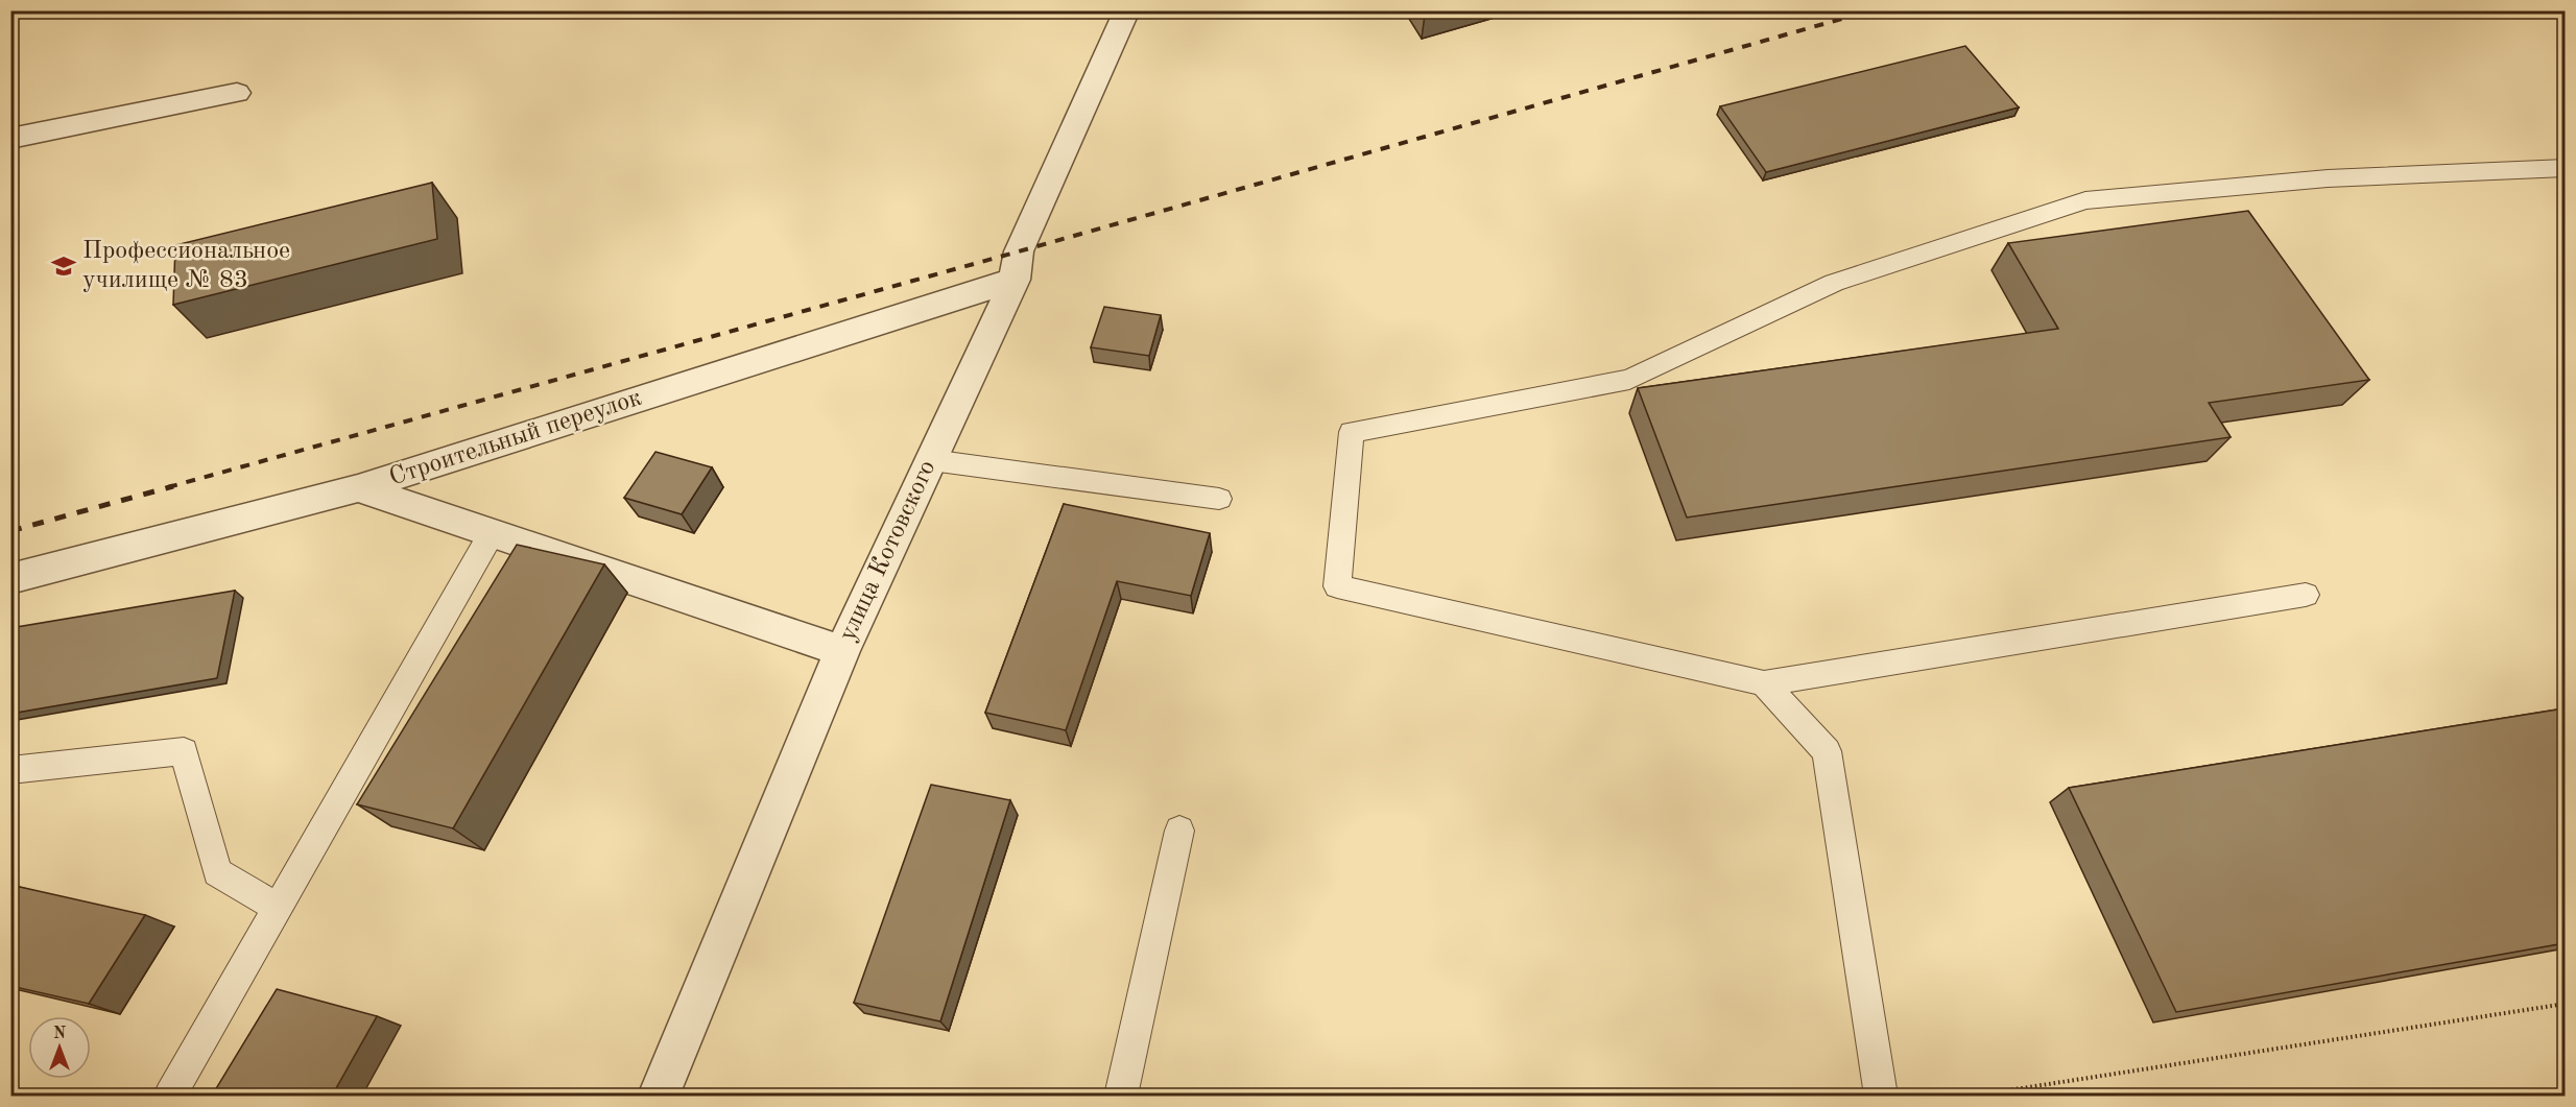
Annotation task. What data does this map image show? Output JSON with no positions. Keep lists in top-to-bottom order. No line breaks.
{"streets":{"street":["Строительный переулок","улица Котовского"]},"crossings":[["Строительный переулок","улица Котовского"]],"places":{"school or university":["Профессиональное училище № 83"]},"north":"top"}
